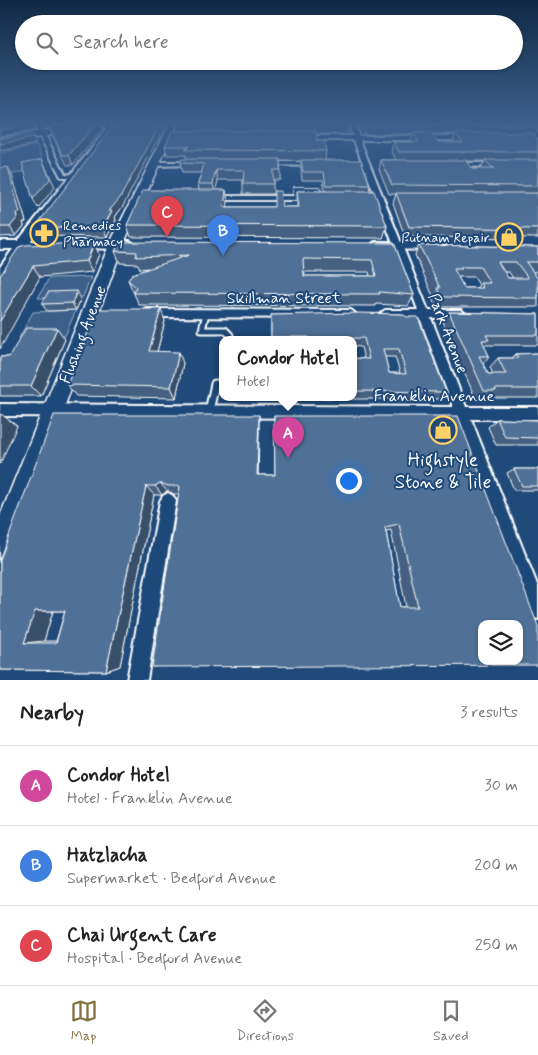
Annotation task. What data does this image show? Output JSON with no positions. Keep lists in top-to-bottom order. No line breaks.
{"streets":{"main road":["Flushing Avenue"],"street":["Skillman Street","Park Avenue","Franklin Avenue"]},"crossings":[["Skillman Street","Park Avenue"],["Park Avenue","Franklin Avenue"],["Flushing Avenue","Franklin Avenue"]],"places":{"pharmacy":["Remedies Pharmacy"],"shop":["Putnam Repair","Highstyle Stone & Tile"]},"page":{"search":"Search here","pins":["C","B","A"],"popup":["Condor Hotel","Hotel"],"heading":["Nearby","3 results"],"list":[{"mark":"A","name":"Condor Hotel","note":"Hotel · Franklin Avenue","value":"30 m"},{"mark":"B","name":"Hatzlacha","note":"Supermarket · Bedford Avenue","value":"200 m"},{"mark":"C","name":"Chai Urgent Care","note":"Hospital · Bedford Avenue","value":"250 m"}],"nav":["Map","Directions","Saved"]}}
